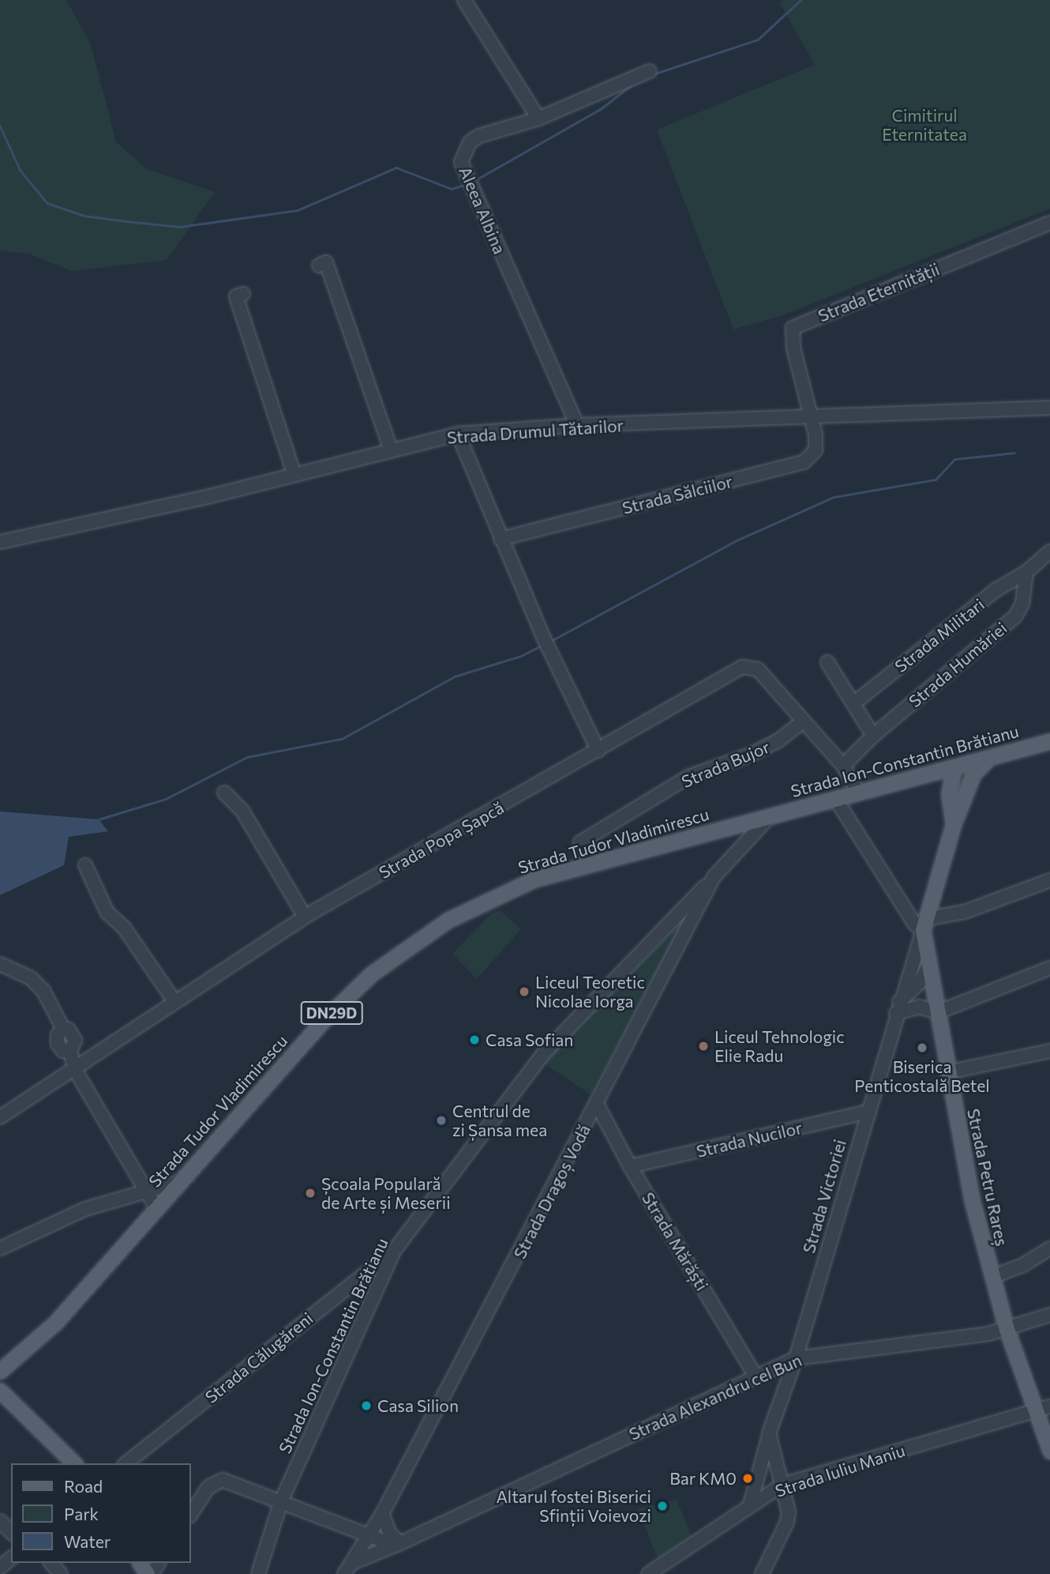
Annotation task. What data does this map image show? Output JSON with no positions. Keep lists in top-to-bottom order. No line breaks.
{"streets":{"main road":["Strada Ion-Constantin Brătianu","Strada Tudor Vladimirescu","DN29D","Strada Petru Rareș","Strada Victoriei"],"street":["Aleea Albina","Strada Eternității","Strada Drumul Tătarilor","Strada Sălciilor","Strada Militari","Strada Humăriei","Strada Bujor","Strada Popa Șapcă","Strada Nucilor","Strada Dragoș Vodă","Strada Mărăști","Strada Călugăreni","Strada Alexandru cel Bun","Strada Iuliu Maniu"]},"crossings":[["Aleea Albina","Strada Drumul Tătarilor"],["Strada Eternității","Strada Drumul Tătarilor"],["Strada Eternității","Strada Sălciilor"],["Strada Drumul Tătarilor","Strada Sălciilor"],["Strada Militari","Strada Humăriei"],["Strada Humăriei","Strada Popa Șapcă"],["Strada Ion-Constantin Brătianu","Strada Popa Șapcă"],["Strada Ion-Constantin Brătianu","Strada Tudor Vladimirescu"],["Strada Ion-Constantin Brătianu","Strada Dragoș Vodă"],["Strada Ion-Constantin Brătianu","Strada Victoriei"],["Strada Ion-Constantin Brătianu","Strada Călugăreni"],["Strada Bujor","Strada Popa Șapcă"],["Strada Bujor","Strada Tudor Vladimirescu"],["Strada Tudor Vladimirescu","Strada Dragoș Vodă"],["Strada Nucilor","Strada Victoriei"],["Strada Nucilor","Strada Mărăști"],["Strada Petru Rareș","Strada Victoriei"],["Strada Petru Rareș","Strada Alexandru cel Bun"],["Strada Petru Rareș","Strada Iuliu Maniu"],["Strada Dragoș Vodă","Strada Mărăști"],["Strada Dragoș Vodă","Strada Alexandru cel Bun"],["Strada Victoriei","Strada Alexandru cel Bun"],["Strada Victoriei","Strada Iuliu Maniu"],["Strada Mărăști","Strada Alexandru cel Bun"]],"parks":["Cimitirul Eternitatea"],"places":["Liceul Teoretic Nicolae Iorga","Casa Sofian","Liceul Tehnologic Elie Radu","Biserica Penticostală Betel","Centrul de zi Șansa mea","Școala Populară de Arte și Meserii","Casa Silion","Bar KM0","Altarul fostei Biserici Sfinții Voievozi"],"legend":["Road","Park","Water"]}
